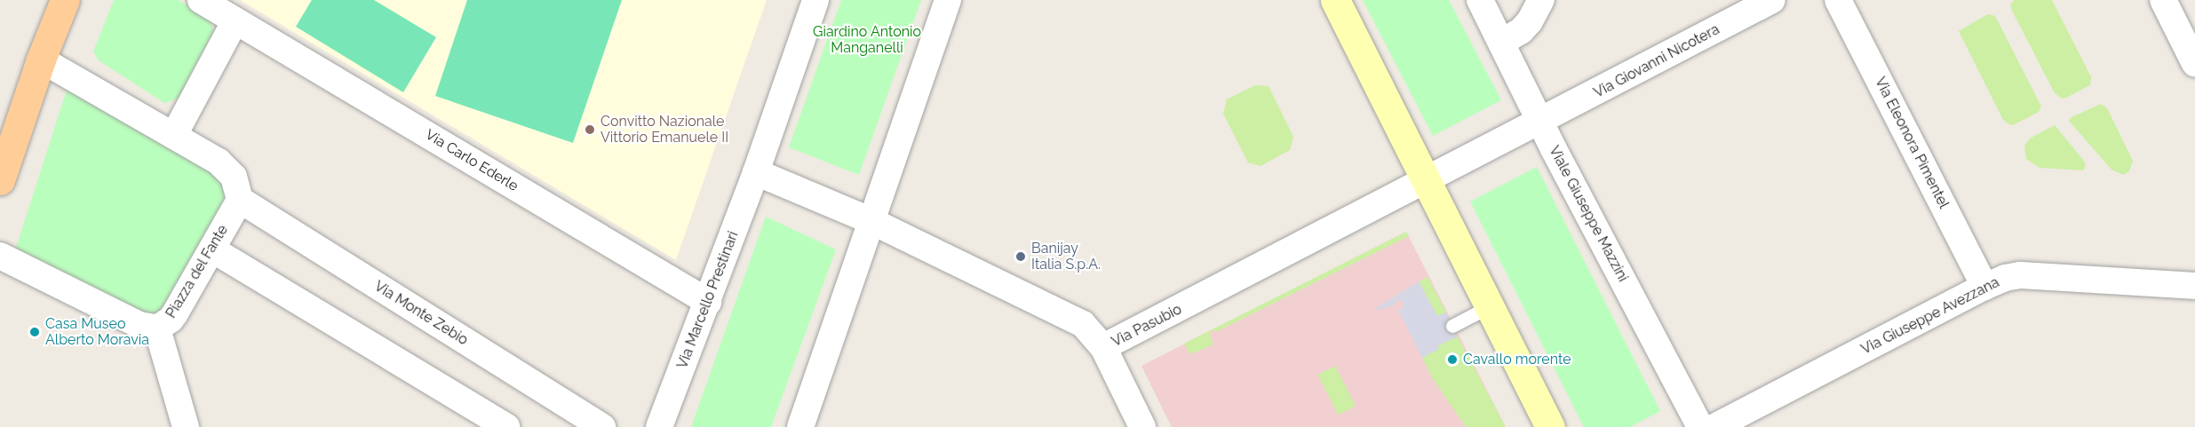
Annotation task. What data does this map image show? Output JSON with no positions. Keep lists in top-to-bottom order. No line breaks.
{"streets":{"street":["Via Giovanni Nicotera","Via Eleonora Pimentel","Via Carlo Ederle","Viale Giuseppe Mazzini","Piazza del Fante","Via Marcello Prestinari","Via Monte Zebio","Via Giuseppe Avezzana","Via Pasubio"]},"crossings":[["Via Giovanni Nicotera","Viale Giuseppe Mazzini"],["Via Giovanni Nicotera","Via Pasubio"],["Via Eleonora Pimentel","Via Giuseppe Avezzana"],["Via Carlo Ederle","Via Marcello Prestinari"],["Piazza del Fante","Via Monte Zebio"]],"parks":["Giardino Antonio Manganelli"],"places":["Convitto Nazionale Vittorio Emanuele II","Banijay Italia S.p.A.","Casa Museo Alberto Moravia","Cavallo morente"]}
